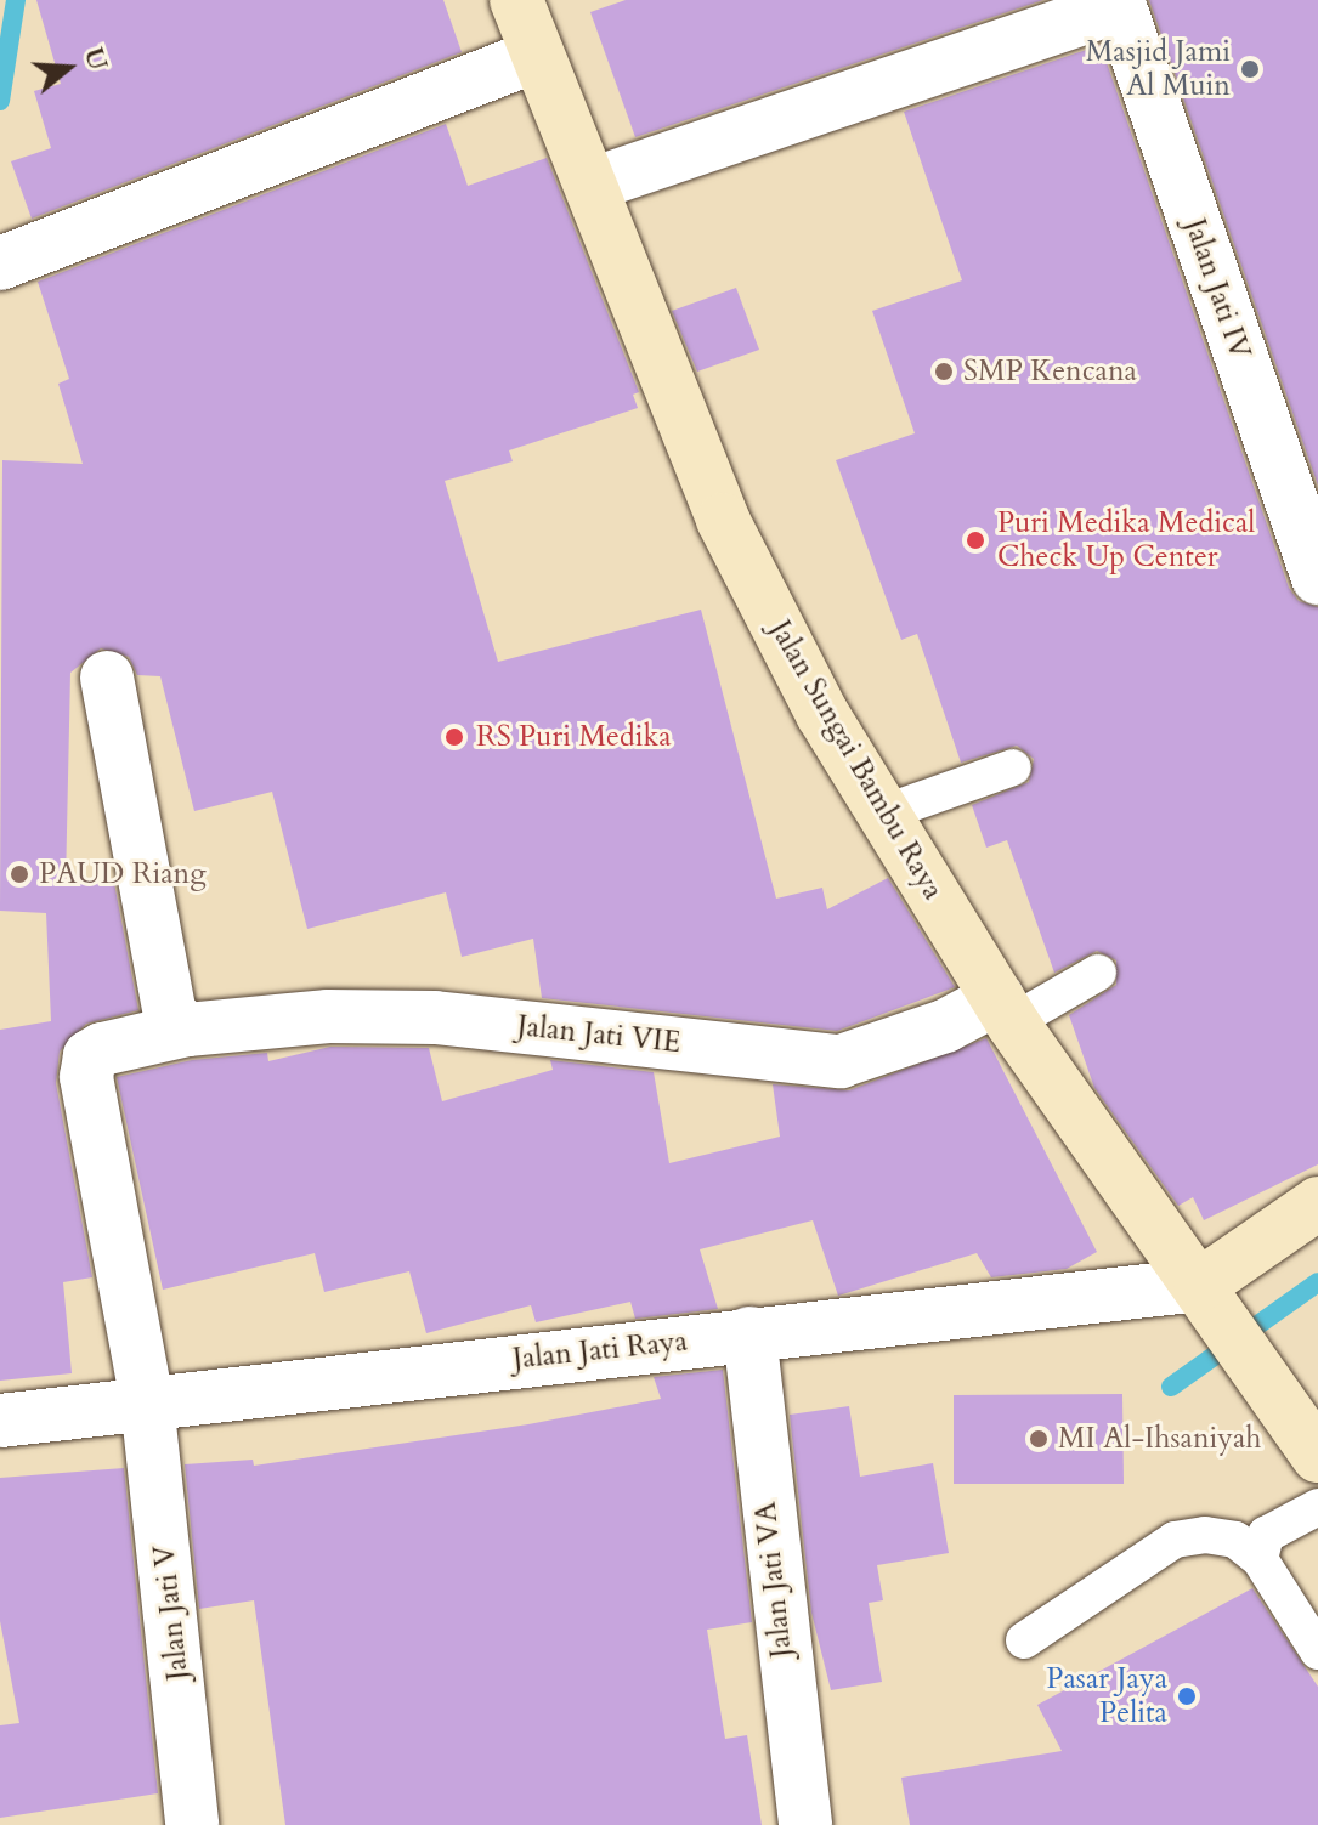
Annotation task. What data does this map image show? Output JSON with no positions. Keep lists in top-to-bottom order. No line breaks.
{"streets":{"street":["Jalan Jati IV","Jalan Sungai Bambu Raya","Jalan Jati VIE","Jalan Jati Raya","Jalan Jati VA","Jalan Jati V"]},"crossings":[["Jalan Sungai Bambu Raya","Jalan Jati VIE"],["Jalan Sungai Bambu Raya","Jalan Jati Raya"],["Jalan Jati VIE","Jalan Jati Raya"],["Jalan Jati VIE","Jalan Jati V"],["Jalan Jati Raya","Jalan Jati VA"],["Jalan Jati Raya","Jalan Jati V"]],"places":["Masjid Jami Al Muin","SMP Kencana","Puri Medika Medical Check Up Center","RS Puri Medika","PAUD Riang","MI Al-Ihsaniyah","Pasar Jaya Pelita"],"north":"right"}
